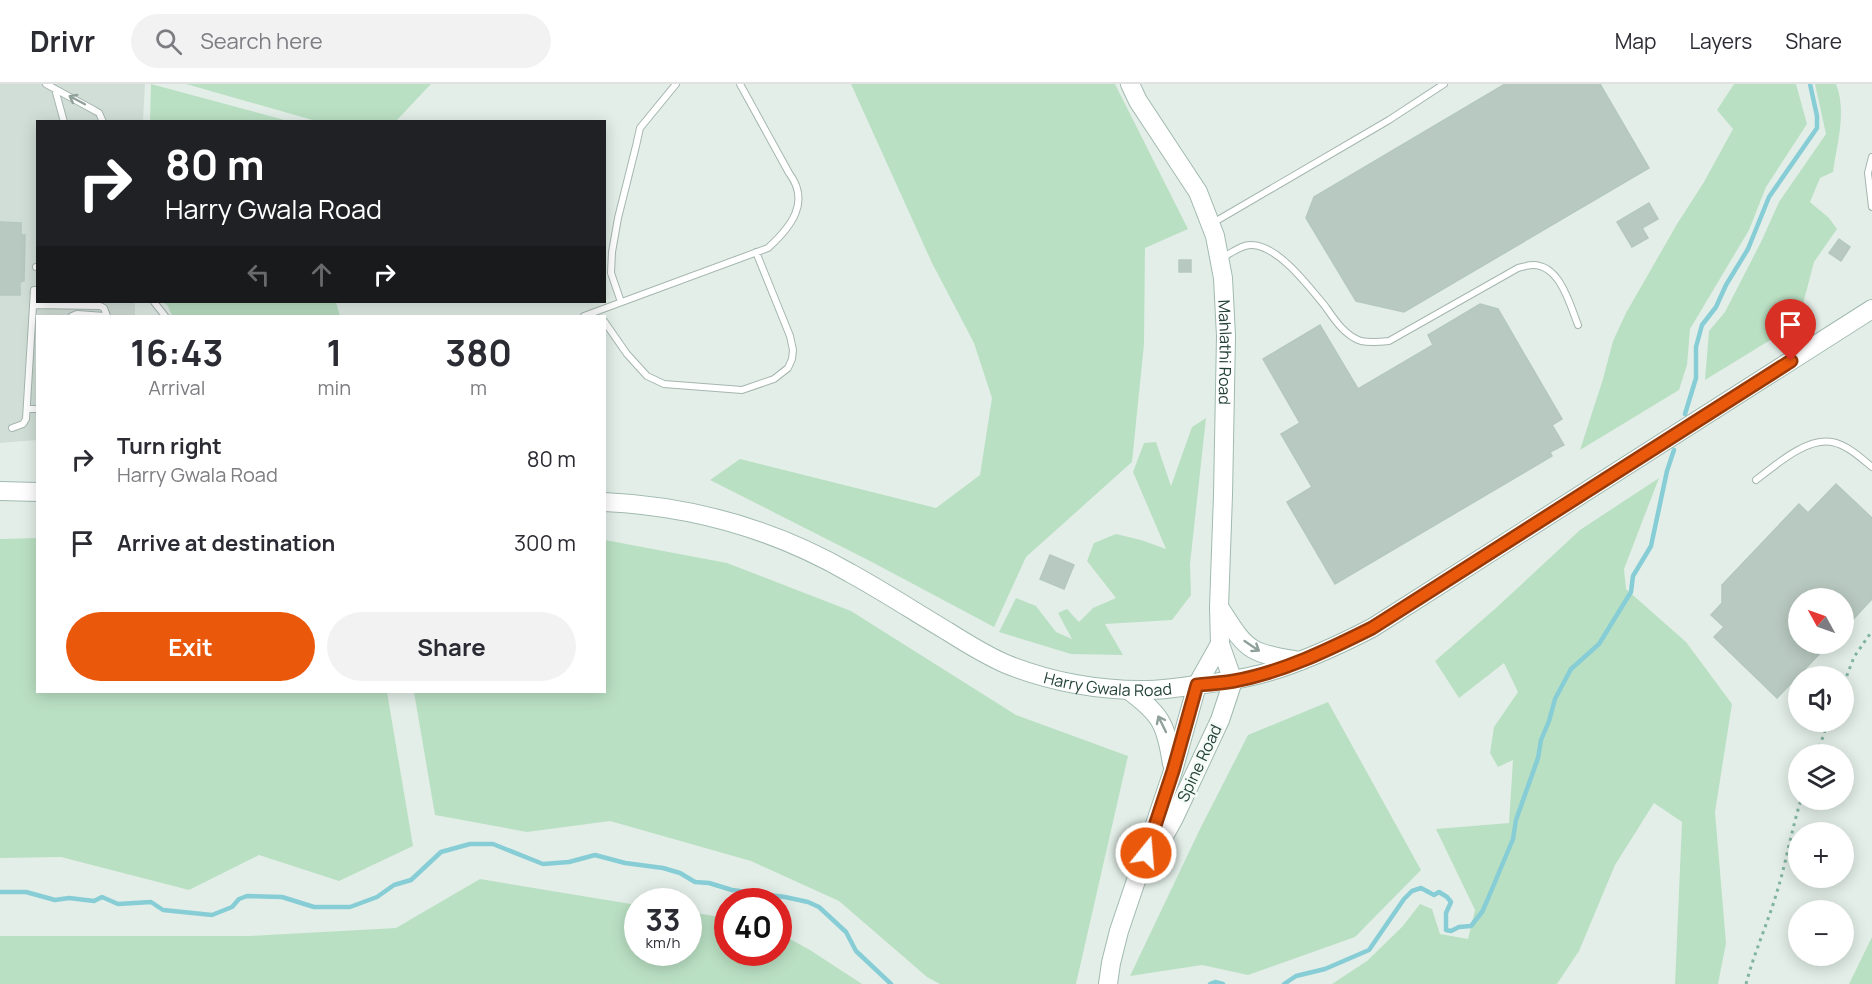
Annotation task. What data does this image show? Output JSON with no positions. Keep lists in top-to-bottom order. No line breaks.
{"streets":{"main road":["Mahlathi Road","Harry Gwala Road","Spine Road"]},"crossings":[["Mahlathi Road","Harry Gwala Road"],["Mahlathi Road","Spine Road"],["Harry Gwala Road","Spine Road"]],"north":"top left","page":{"header":"Drivr","search":"Search here","nav":["Map","Layers","Share"],"turn":["80 m","Harry Gwala Road"],"eta":["16:43","Arrival","1","min","380","m"],"list":[{"name":"Turn right","note":"Harry Gwala Road","value":"80 m"},{"name":"Arrive at destination","value":"300 m"}],"map_buttons":["+","−"],"buttons":["Exit","Share"],"speed":"33 km/h","limit":"40"}}
